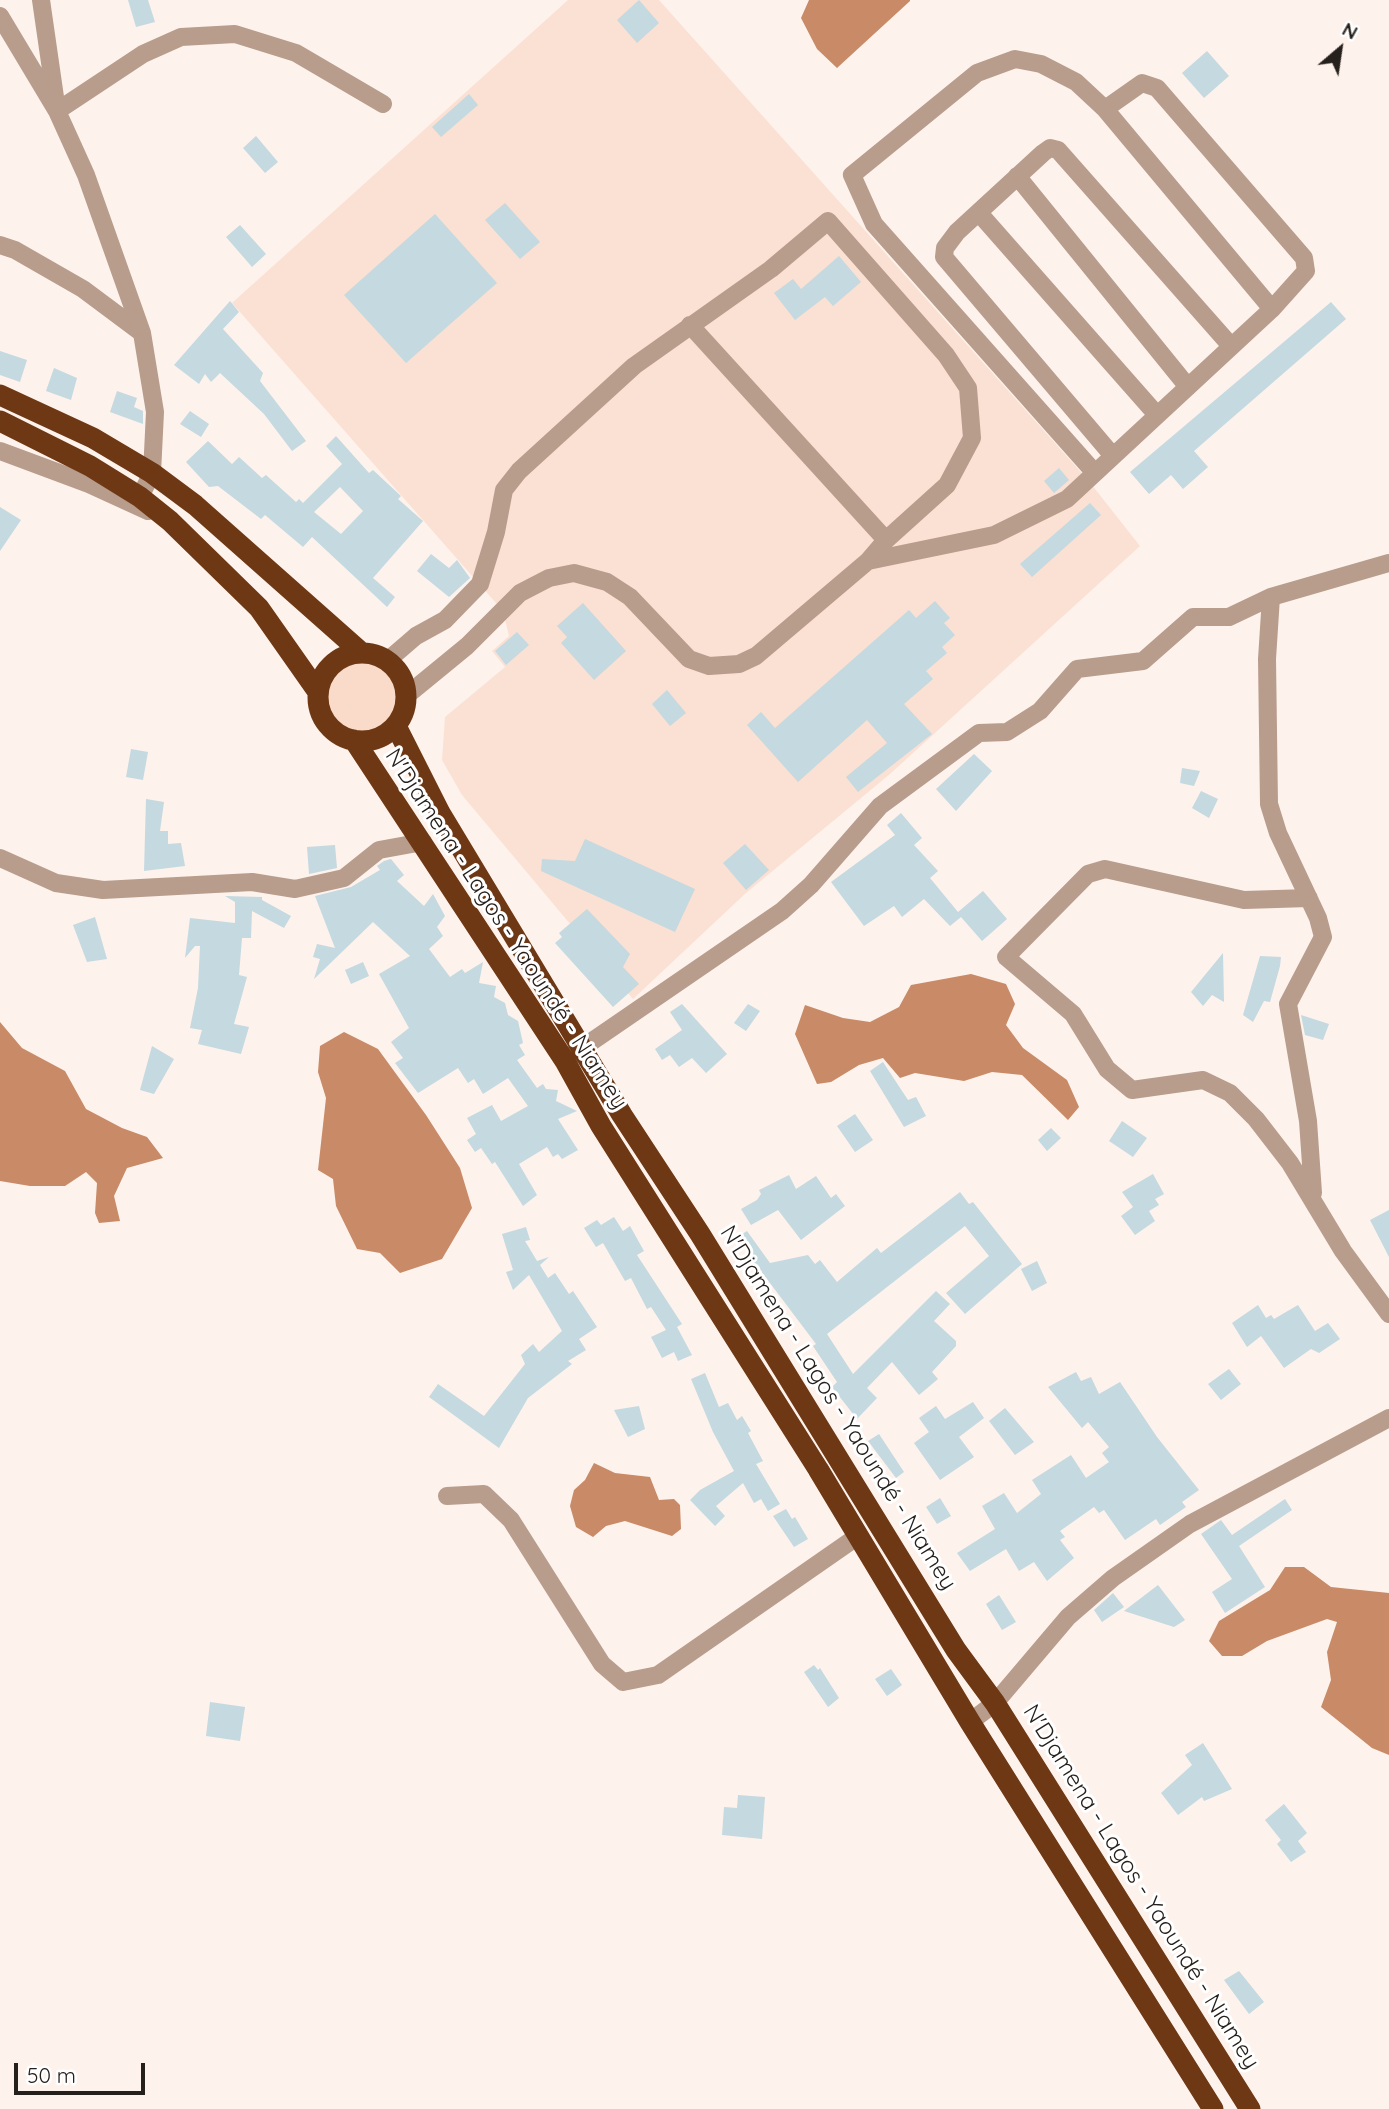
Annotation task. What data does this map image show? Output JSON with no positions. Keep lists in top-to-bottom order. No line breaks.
{"streets":{"highway":["N'Djamena - Lagos - Yaoundé - Niamey"]},"scale_bar":"50 m","north":"top right"}
